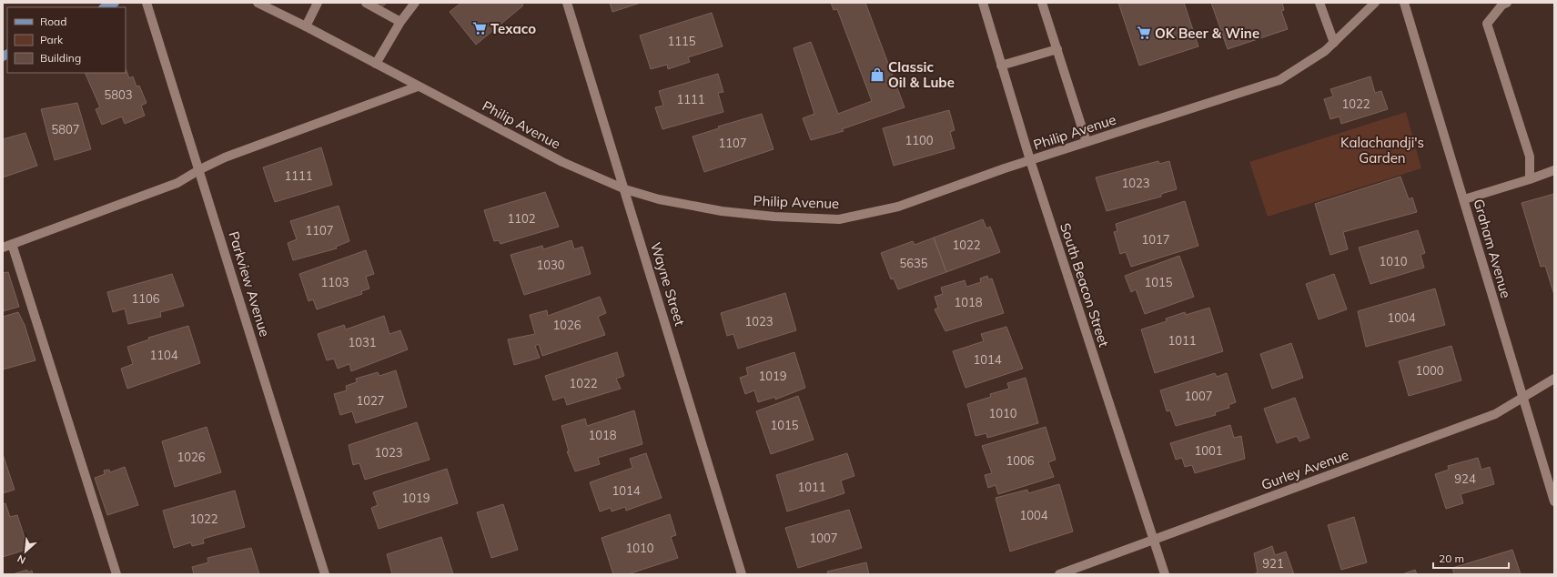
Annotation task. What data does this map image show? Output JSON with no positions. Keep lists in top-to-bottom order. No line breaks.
{"streets":{"street":["Philip Avenue","Graham Avenue","Parkview Avenue","Wayne Street","South Beacon Street","Gurley Avenue"]},"crossings":[["Philip Avenue","Wayne Street"],["Philip Avenue","South Beacon Street"],["Graham Avenue","Gurley Avenue"],["South Beacon Street","Gurley Avenue"]],"parks":["Kalachandji's Garden"],"places":{"supermarket":["Texaco","OK Beer & Wine"],"shop":["Classic Oil & Lube"]},"house_numbers":["1115","5803","1111","1022","5807","1100","1107","1111","1023","1102","1107","1017","1022","1010","5635","1030","1103","1015","1106","1018","1004","1023","1026","1011","1031","1104","1014","1000","1019","1022","1007","1027","1010","1015","1018","1001","1023","1026","1006","924","1011","1014","1019","1004","1022","1007","1010","921"],"legend":["Road","Park","Building"],"scale_bar":"20 m","north":"bottom left"}
